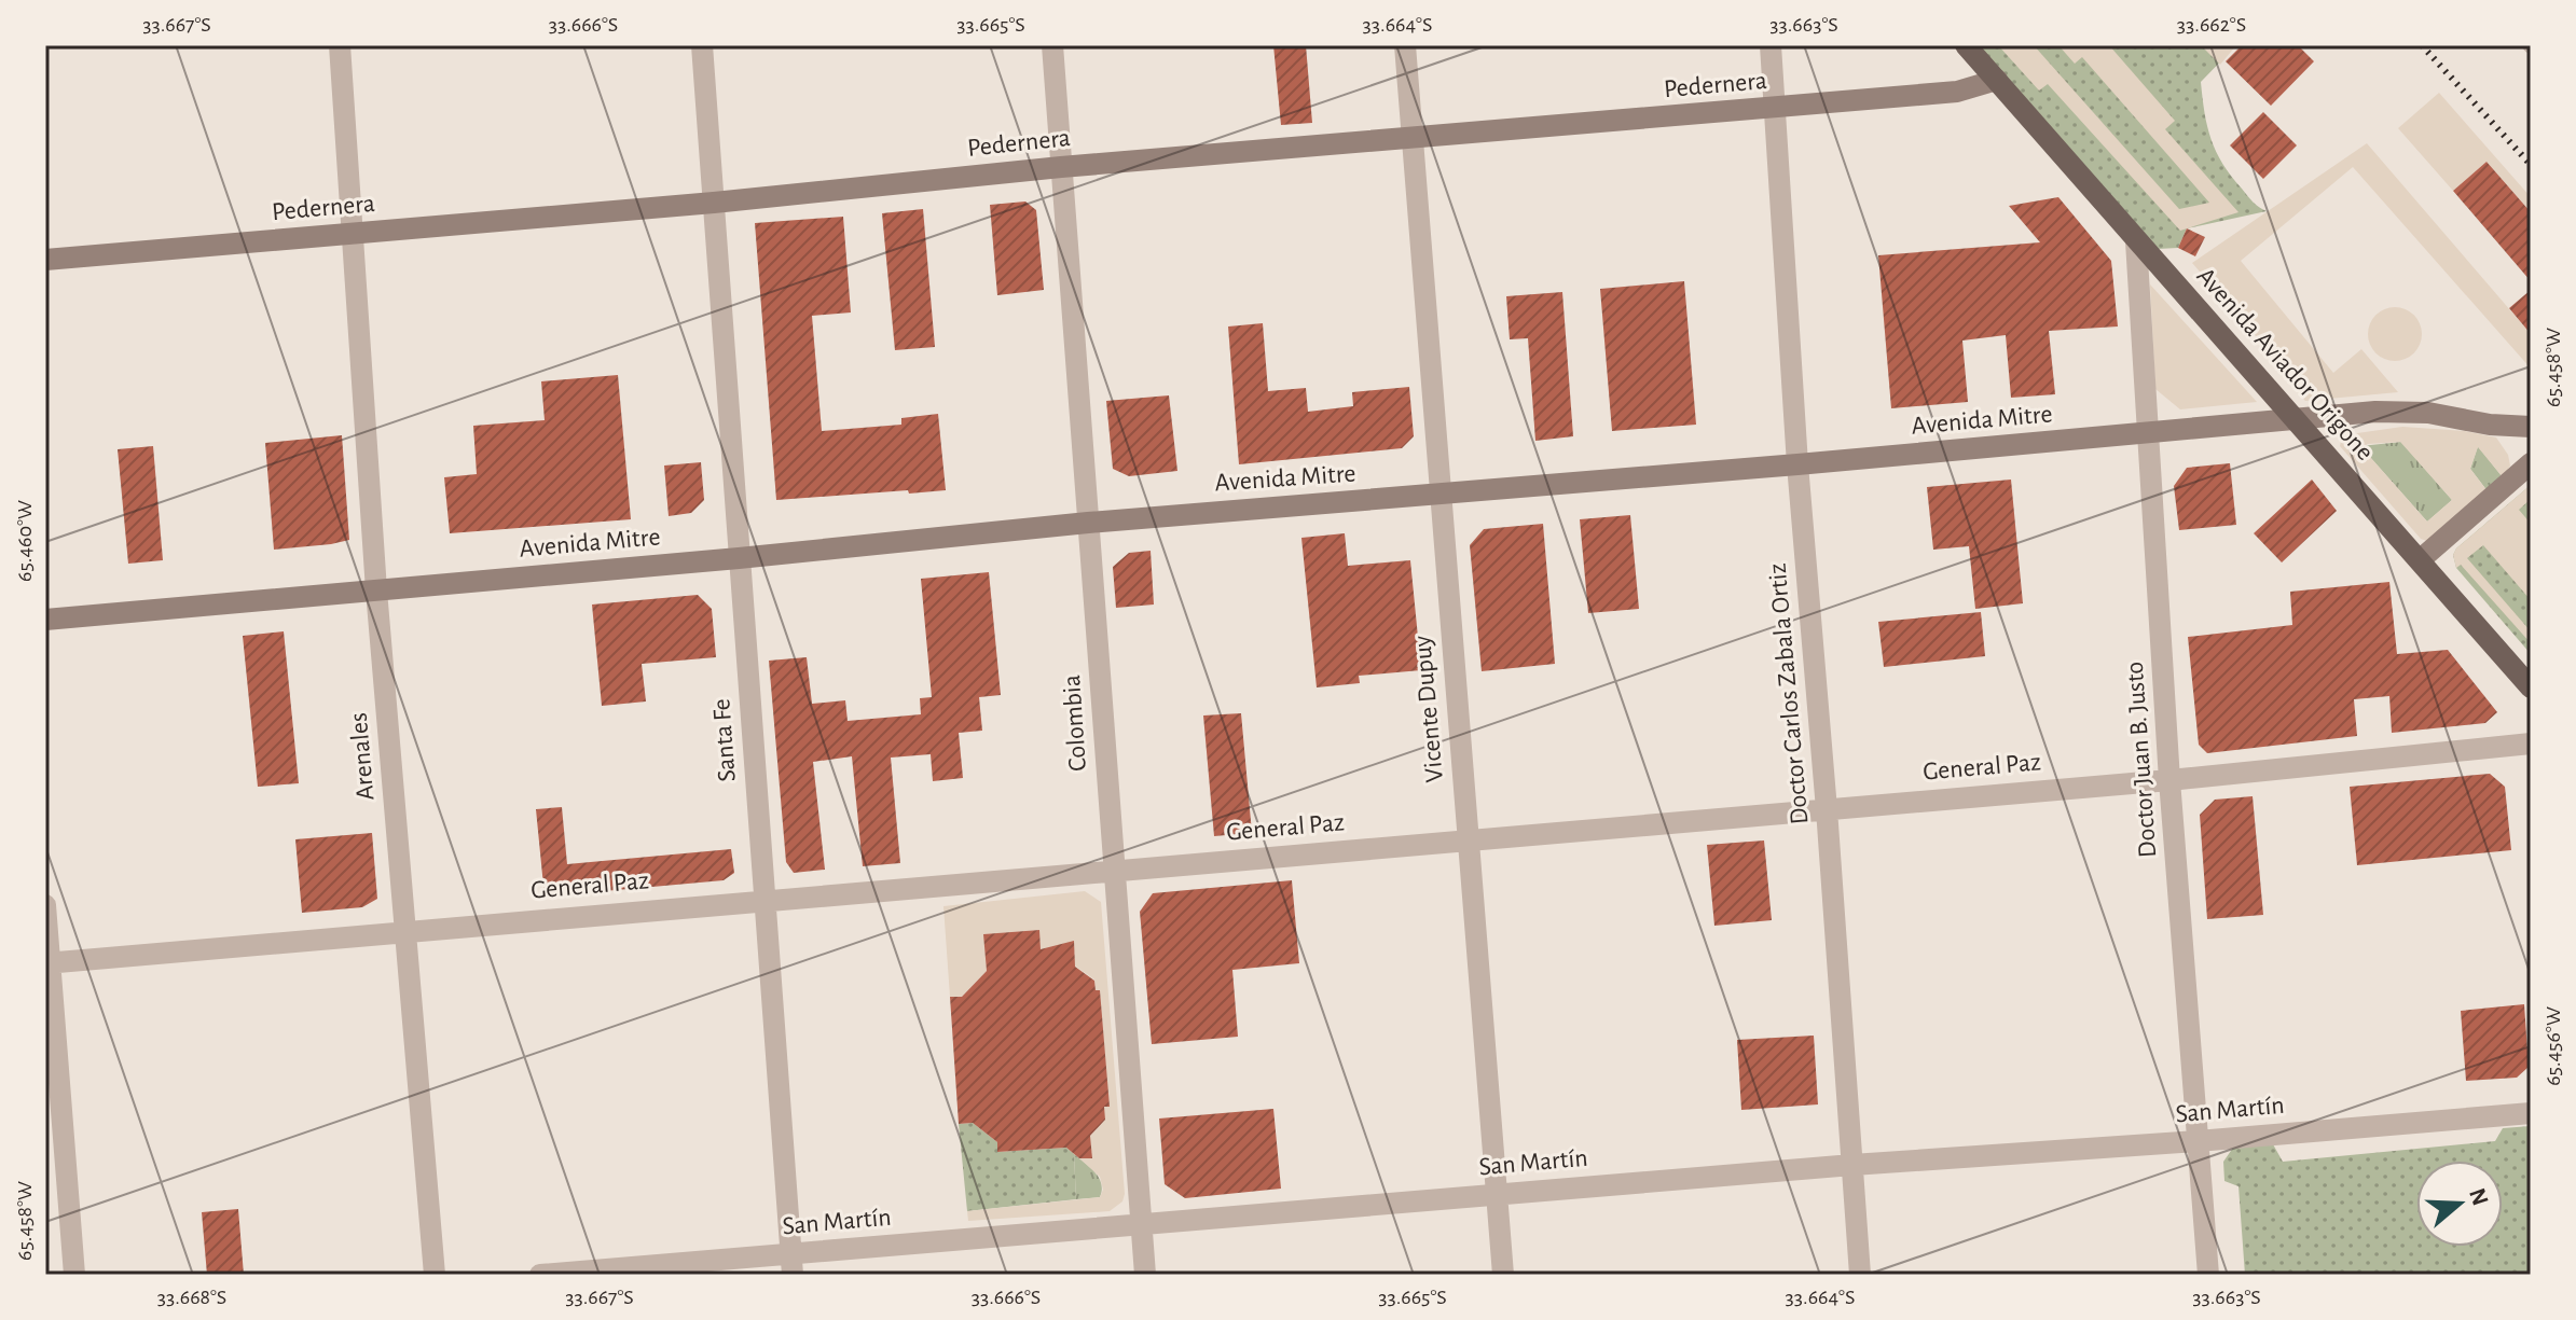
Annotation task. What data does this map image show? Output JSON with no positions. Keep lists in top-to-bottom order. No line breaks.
{"streets":{"main road":["Pedernera","Avenida Aviador Origone","Avenida Mitre"],"street":["Doctor Carlos Zabala Ortiz","Vicente Dupuy","Colombia","Santa Fe","Arenales","Doctor Juan B. Justo","General Paz","San Martín"]},"crossings":[["Pedernera","Avenida Aviador Origone"],["Pedernera","Doctor Carlos Zabala Ortiz"],["Pedernera","Vicente Dupuy"],["Pedernera","Colombia"],["Pedernera","Santa Fe"],["Pedernera","Arenales"],["Avenida Aviador Origone","Avenida Mitre"],["Avenida Aviador Origone","Doctor Juan B. Justo"],["Avenida Mitre","Doctor Carlos Zabala Ortiz"],["Avenida Mitre","Vicente Dupuy"],["Avenida Mitre","Colombia"],["Avenida Mitre","Santa Fe"],["Avenida Mitre","Arenales"],["Avenida Mitre","Doctor Juan B. Justo"],["Doctor Carlos Zabala Ortiz","General Paz"],["Doctor Carlos Zabala Ortiz","San Martín"],["Vicente Dupuy","General Paz"],["Vicente Dupuy","San Martín"],["Colombia","General Paz"],["Colombia","San Martín"],["Santa Fe","General Paz"],["Santa Fe","San Martín"],["Arenales","General Paz"],["Doctor Juan B. Justo","General Paz"],["Doctor Juan B. Justo","San Martín"]],"north":"right","coordinates":["33.667°S","33.666°S","33.665°S","33.664°S","33.663°S","33.662°S","65.458°W","65.460°W","65.456°W","33.668°S"]}
